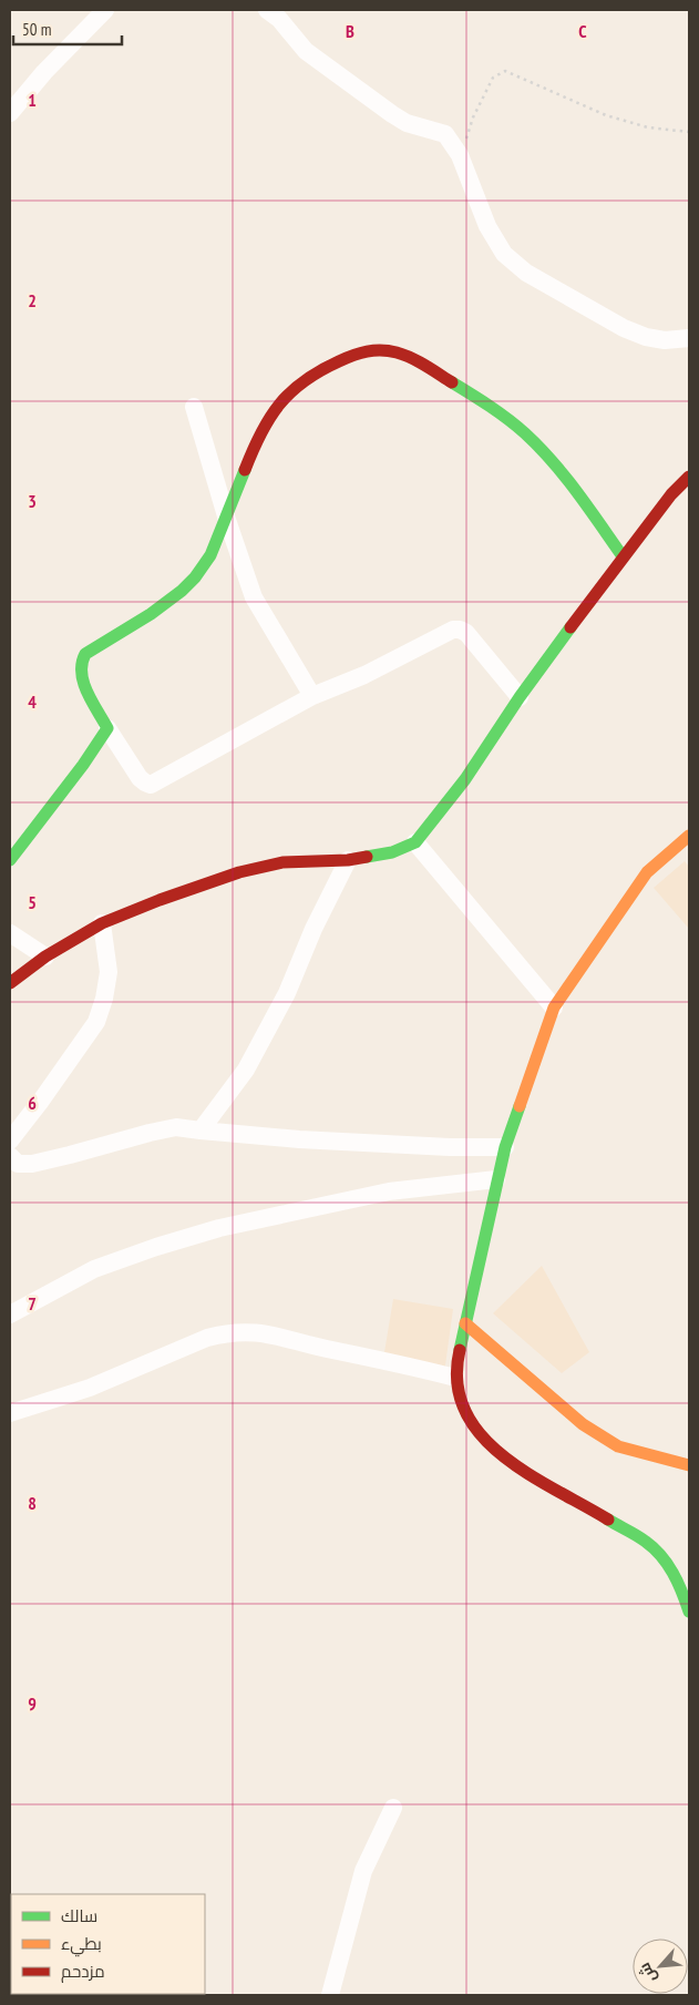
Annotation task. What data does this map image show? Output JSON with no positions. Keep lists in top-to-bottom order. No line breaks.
{"legend":["سالك","بطيء","مزدحم"],"scale_bar":"50 m","north":"bottom left","grid":{"columns":["B","C"],"rows":["1","2","3","4","5","6","7","8","9"]}}
